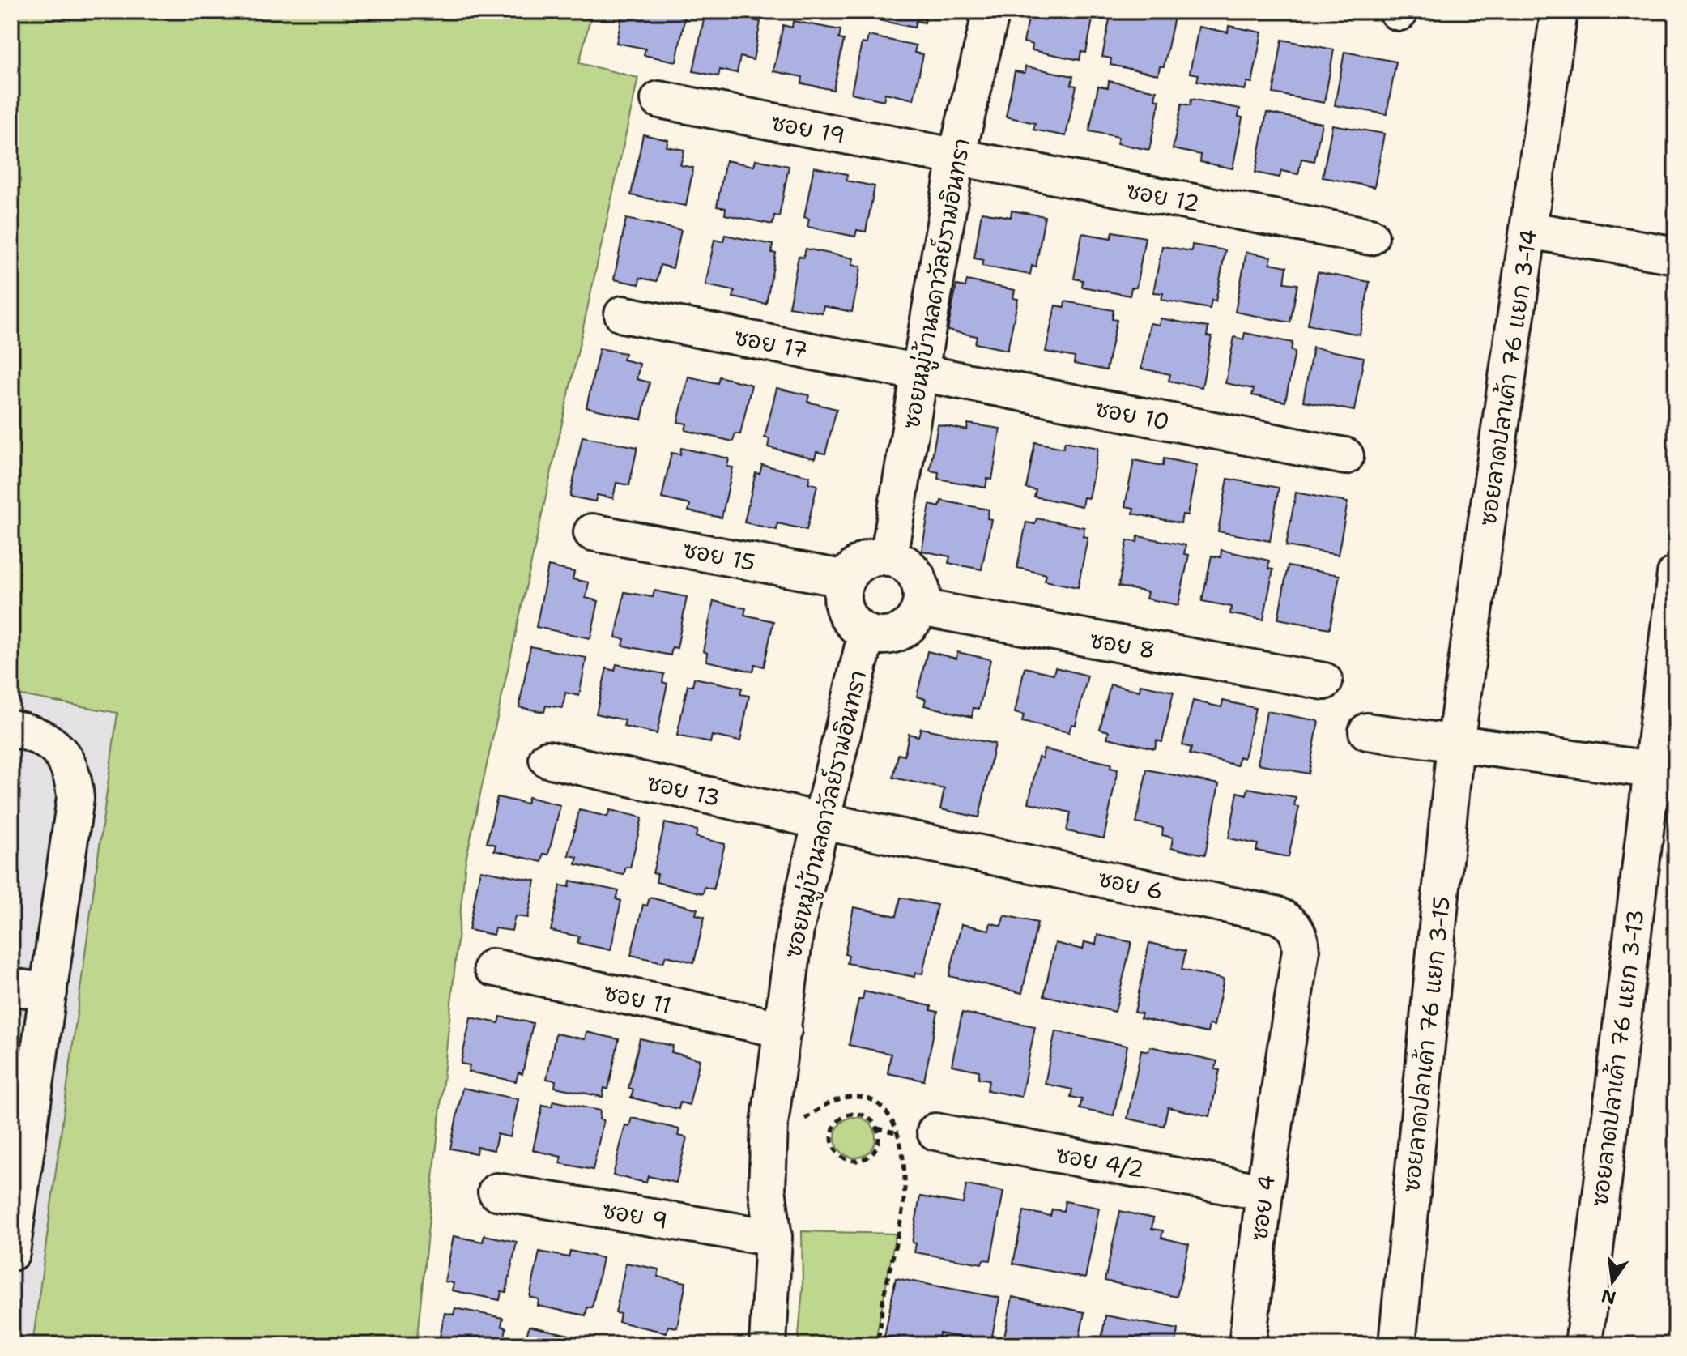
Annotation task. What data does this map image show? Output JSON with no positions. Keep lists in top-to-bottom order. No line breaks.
{"streets":{"street":["ซอย 19","ซอย 12","ซอยหมู่บ้านลดาวัลย์รามอินทรา","ซอย 17","ซอยลาดปลาเค้า 76 แยก 3-14","ซอย 10","ซอย 15","ซอย 8","ซอย 13","ซอย 6","ซอย 11","ซอยลาดปลาเค้า 76 แยก 3-15","ซอยลาดปลาเค้า 76 แยก 3-13","ซอย 4/2","ซอย 4","ซอย 9"]},"crossings":[["ซอย 19","ซอย 12"],["ซอย 19","ซอยหมู่บ้านลดาวัลย์รามอินทรา"],["ซอย 12","ซอยหมู่บ้านลดาวัลย์รามอินทรา"],["ซอยหมู่บ้านลดาวัลย์รามอินทรา","ซอย 17"],["ซอยหมู่บ้านลดาวัลย์รามอินทรา","ซอย 10"],["ซอยหมู่บ้านลดาวัลย์รามอินทรา","ซอย 15"],["ซอยหมู่บ้านลดาวัลย์รามอินทรา","ซอย 8"],["ซอยหมู่บ้านลดาวัลย์รามอินทรา","ซอย 13"],["ซอยหมู่บ้านลดาวัลย์รามอินทรา","ซอย 6"],["ซอยหมู่บ้านลดาวัลย์รามอินทรา","ซอย 11"],["ซอยหมู่บ้านลดาวัลย์รามอินทรา","ซอย 9"],["ซอย 17","ซอย 10"],["ซอยลาดปลาเค้า 76 แยก 3-14","ซอยลาดปลาเค้า 76 แยก 3-15"],["ซอย 15","ซอย 8"],["ซอย 13","ซอย 6"],["ซอย 6","ซอย 4"],["ซอย 4/2","ซอย 4"]],"north":"bottom"}
